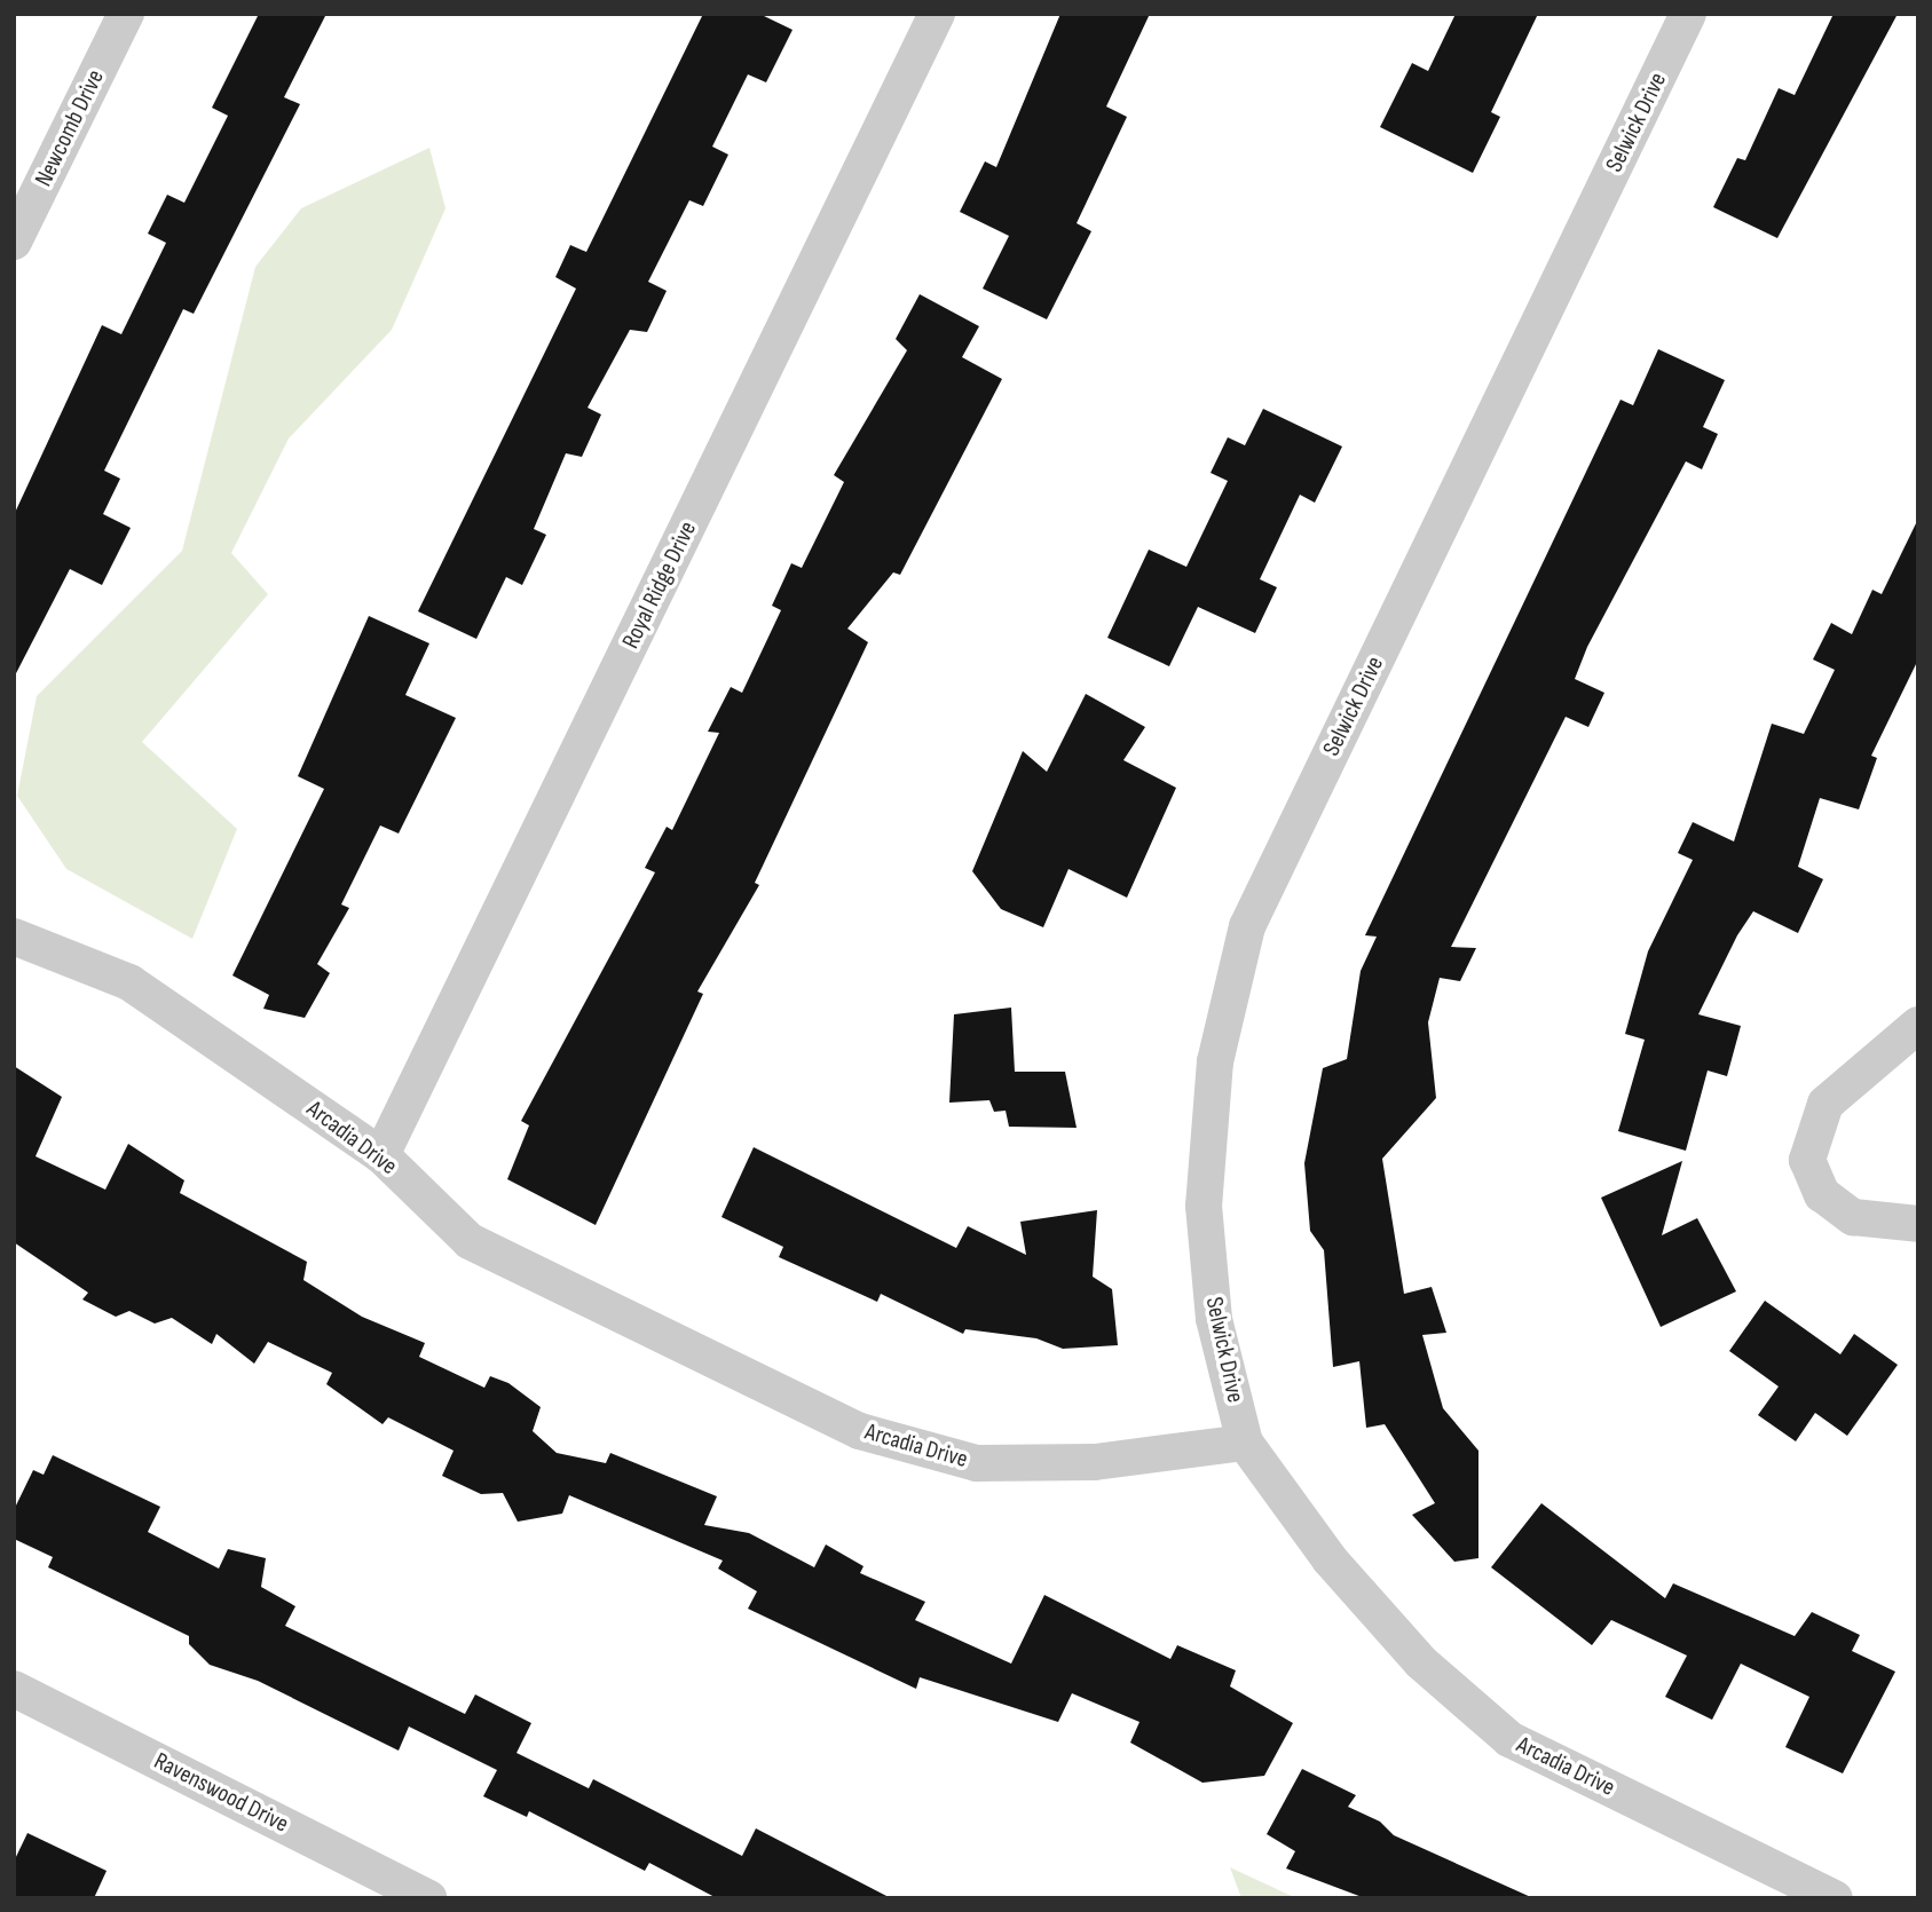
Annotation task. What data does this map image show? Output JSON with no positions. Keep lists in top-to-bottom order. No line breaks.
{"streets":{"street":["Selwick Drive","Newcomb Drive","Royal Ridge Drive","Arcadia Drive","Ravenswood Drive"]},"crossings":[["Selwick Drive","Arcadia Drive"],["Royal Ridge Drive","Arcadia Drive"]]}
